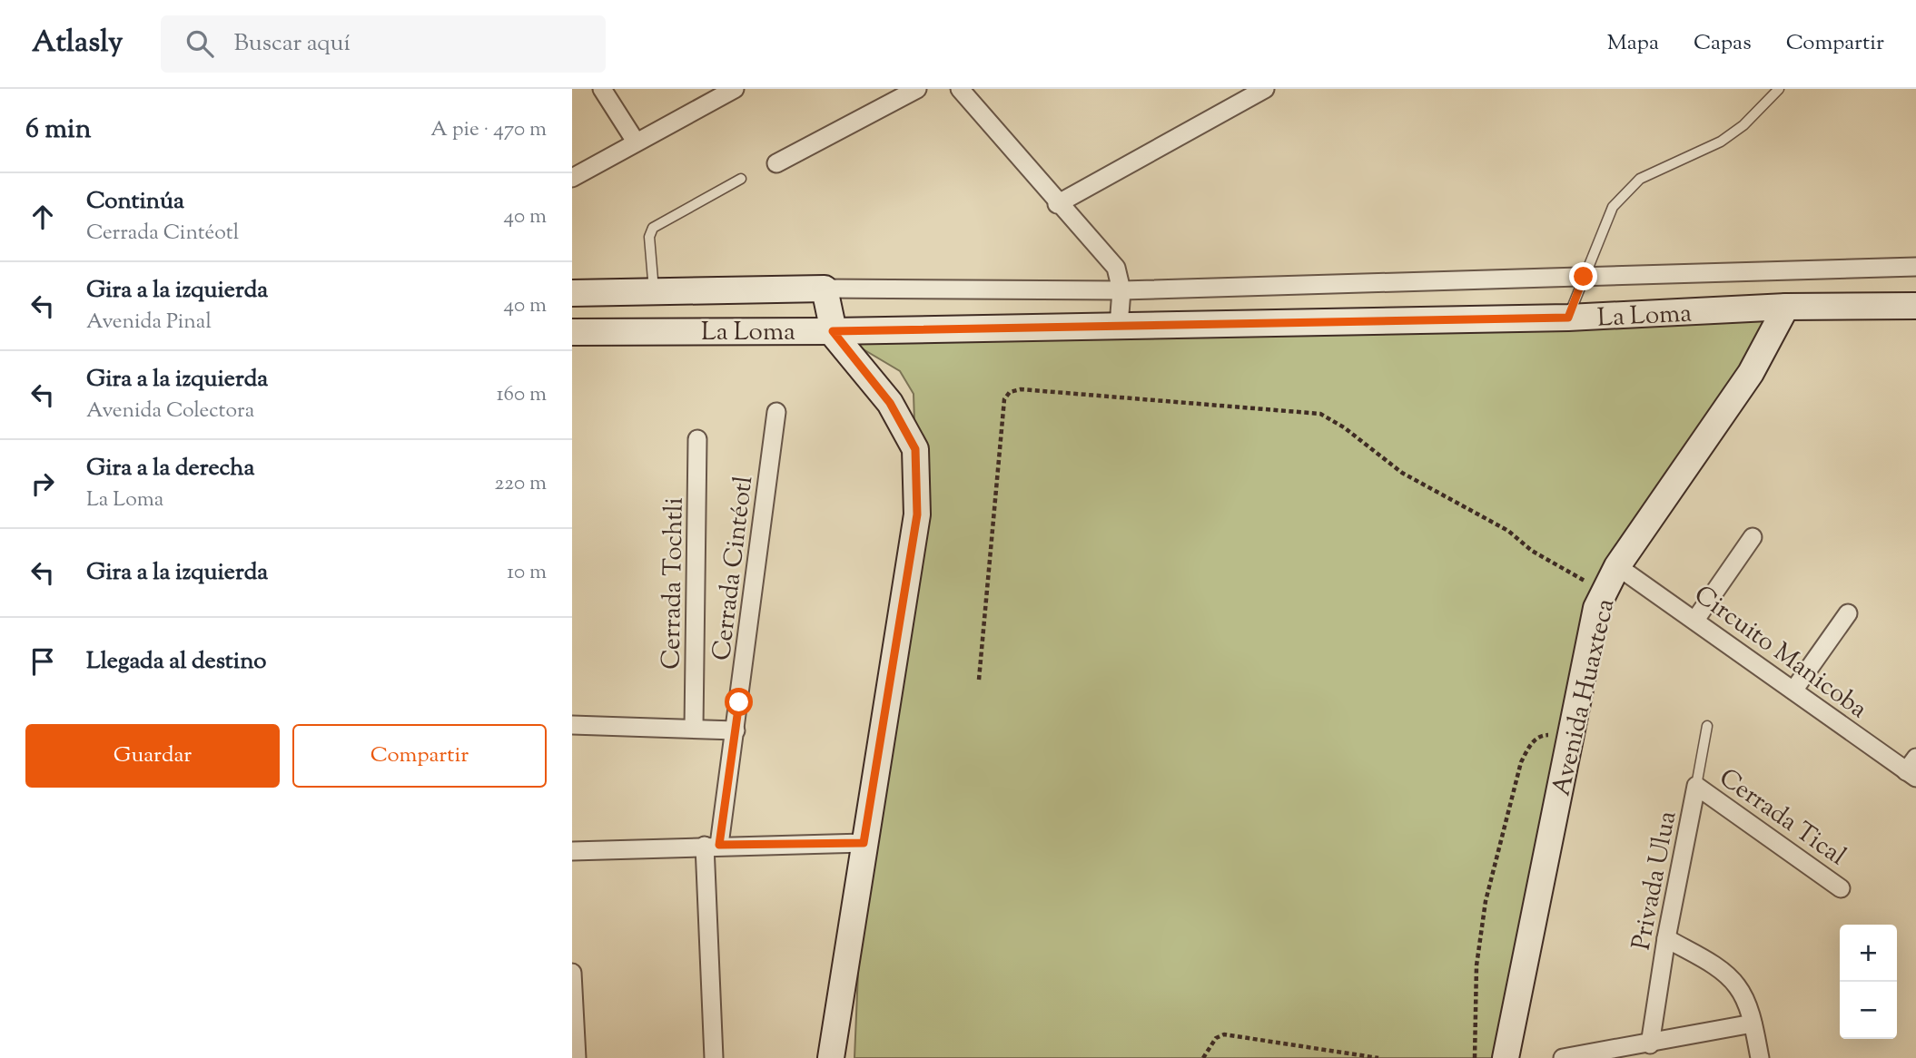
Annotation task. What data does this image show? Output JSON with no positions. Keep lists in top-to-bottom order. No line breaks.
{"streets":{"street":["La Loma","Cerrada Cintéotl","Cerrada Tochtli","Circuito Manicoba","Avenida Huaxteca","Cerrada Tical","Privada Ulua"]},"crossings":[["La Loma","Avenida Huaxteca"],["Circuito Manicoba","Avenida Huaxteca"],["Cerrada Tical","Privada Ulua"]],"page":{"header":"Atlasly","search":"Buscar aquí","nav":["Mapa","Capas","Compartir"],"heading":["6 min","A pie · 470 m"],"list":[["Continúa","Cerrada Cintéotl","40 m"],["Gira a la izquierda","Avenida Pinal","40 m"],["Gira a la izquierda","Avenida Colectora","160 m"],["Gira a la derecha","La Loma","220 m"],["Gira a la izquierda","10 m"],"Llegada al destino"],"buttons":["Guardar","Compartir"],"map_buttons":["+","−"]}}
